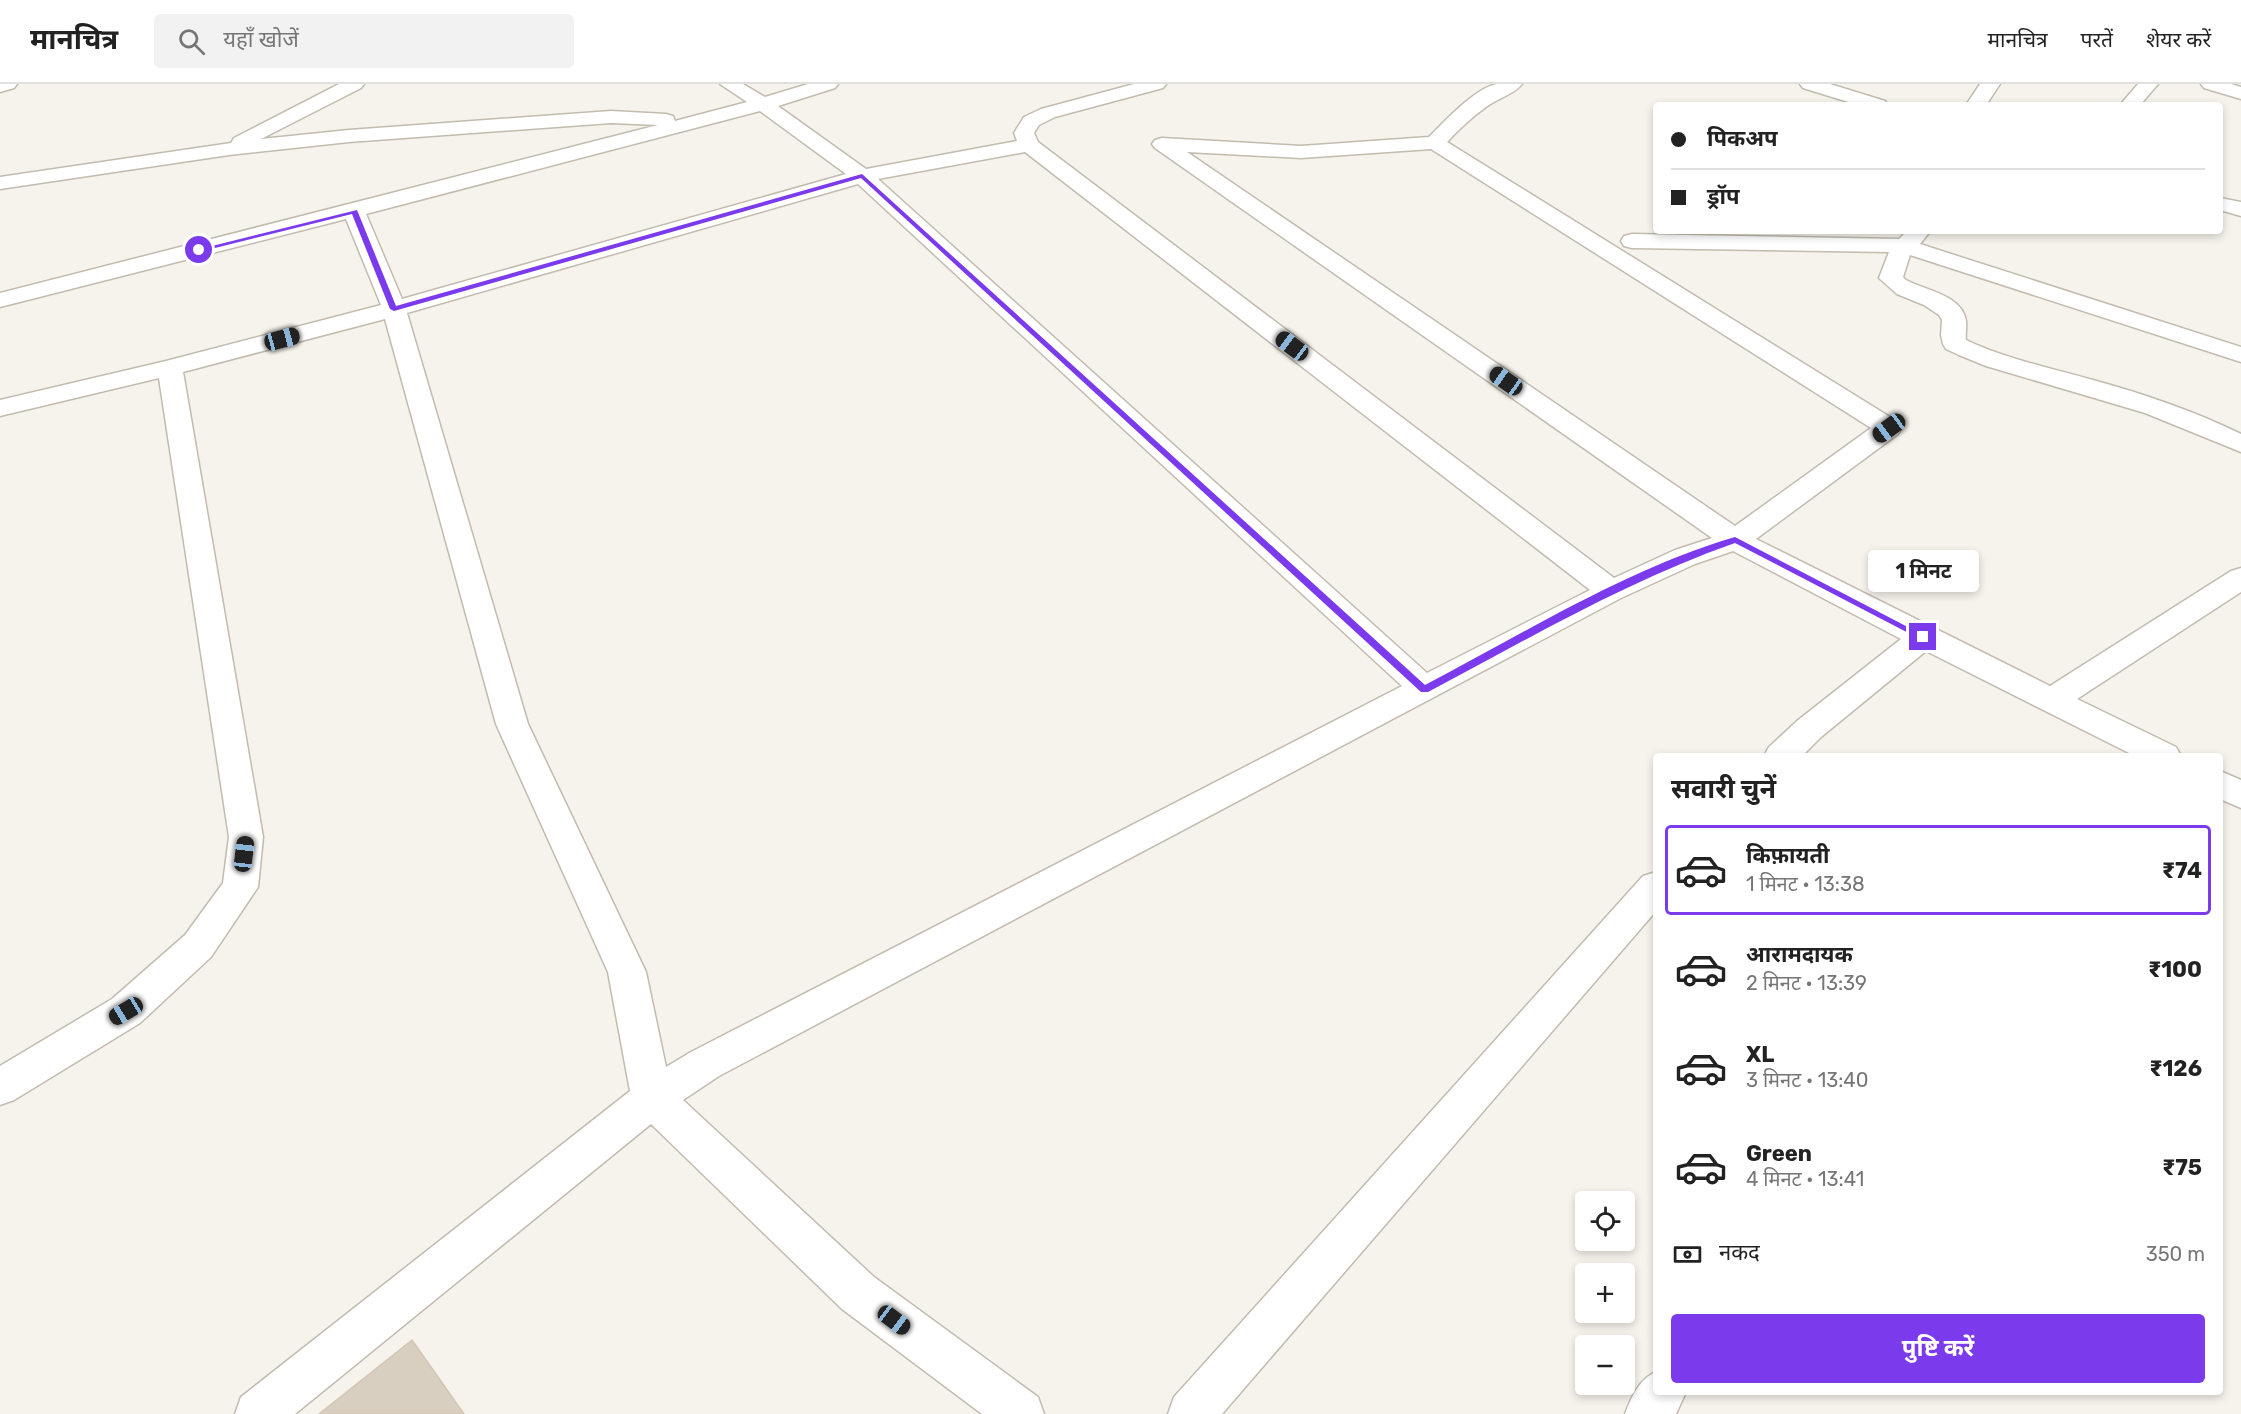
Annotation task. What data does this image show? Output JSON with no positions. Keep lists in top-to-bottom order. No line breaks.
{"page":{"header":"मानचित्र","search":"यहाँ खोजें","nav":["मानचित्र","परतें","शेयर करें"],"banner":["पिकअप","ड्रॉप"],"bubble":"1 मिनट","heading":"सवारी चुनें","list":[{"name":"किफ़ायती","note":"1 मिनट · 13:38","value":"₹74"},{"name":"आरामदायक","note":"2 मिनट · 13:39","value":"₹100"},{"name":"XL","note":"3 मिनट · 13:40","value":"₹126"},{"name":"Green","note":"4 मिनट · 13:41","value":"₹75"}],"map_buttons":["+","−"],"pay":["नकद","350 m"],"buttons":"पुष्टि करें"}}
